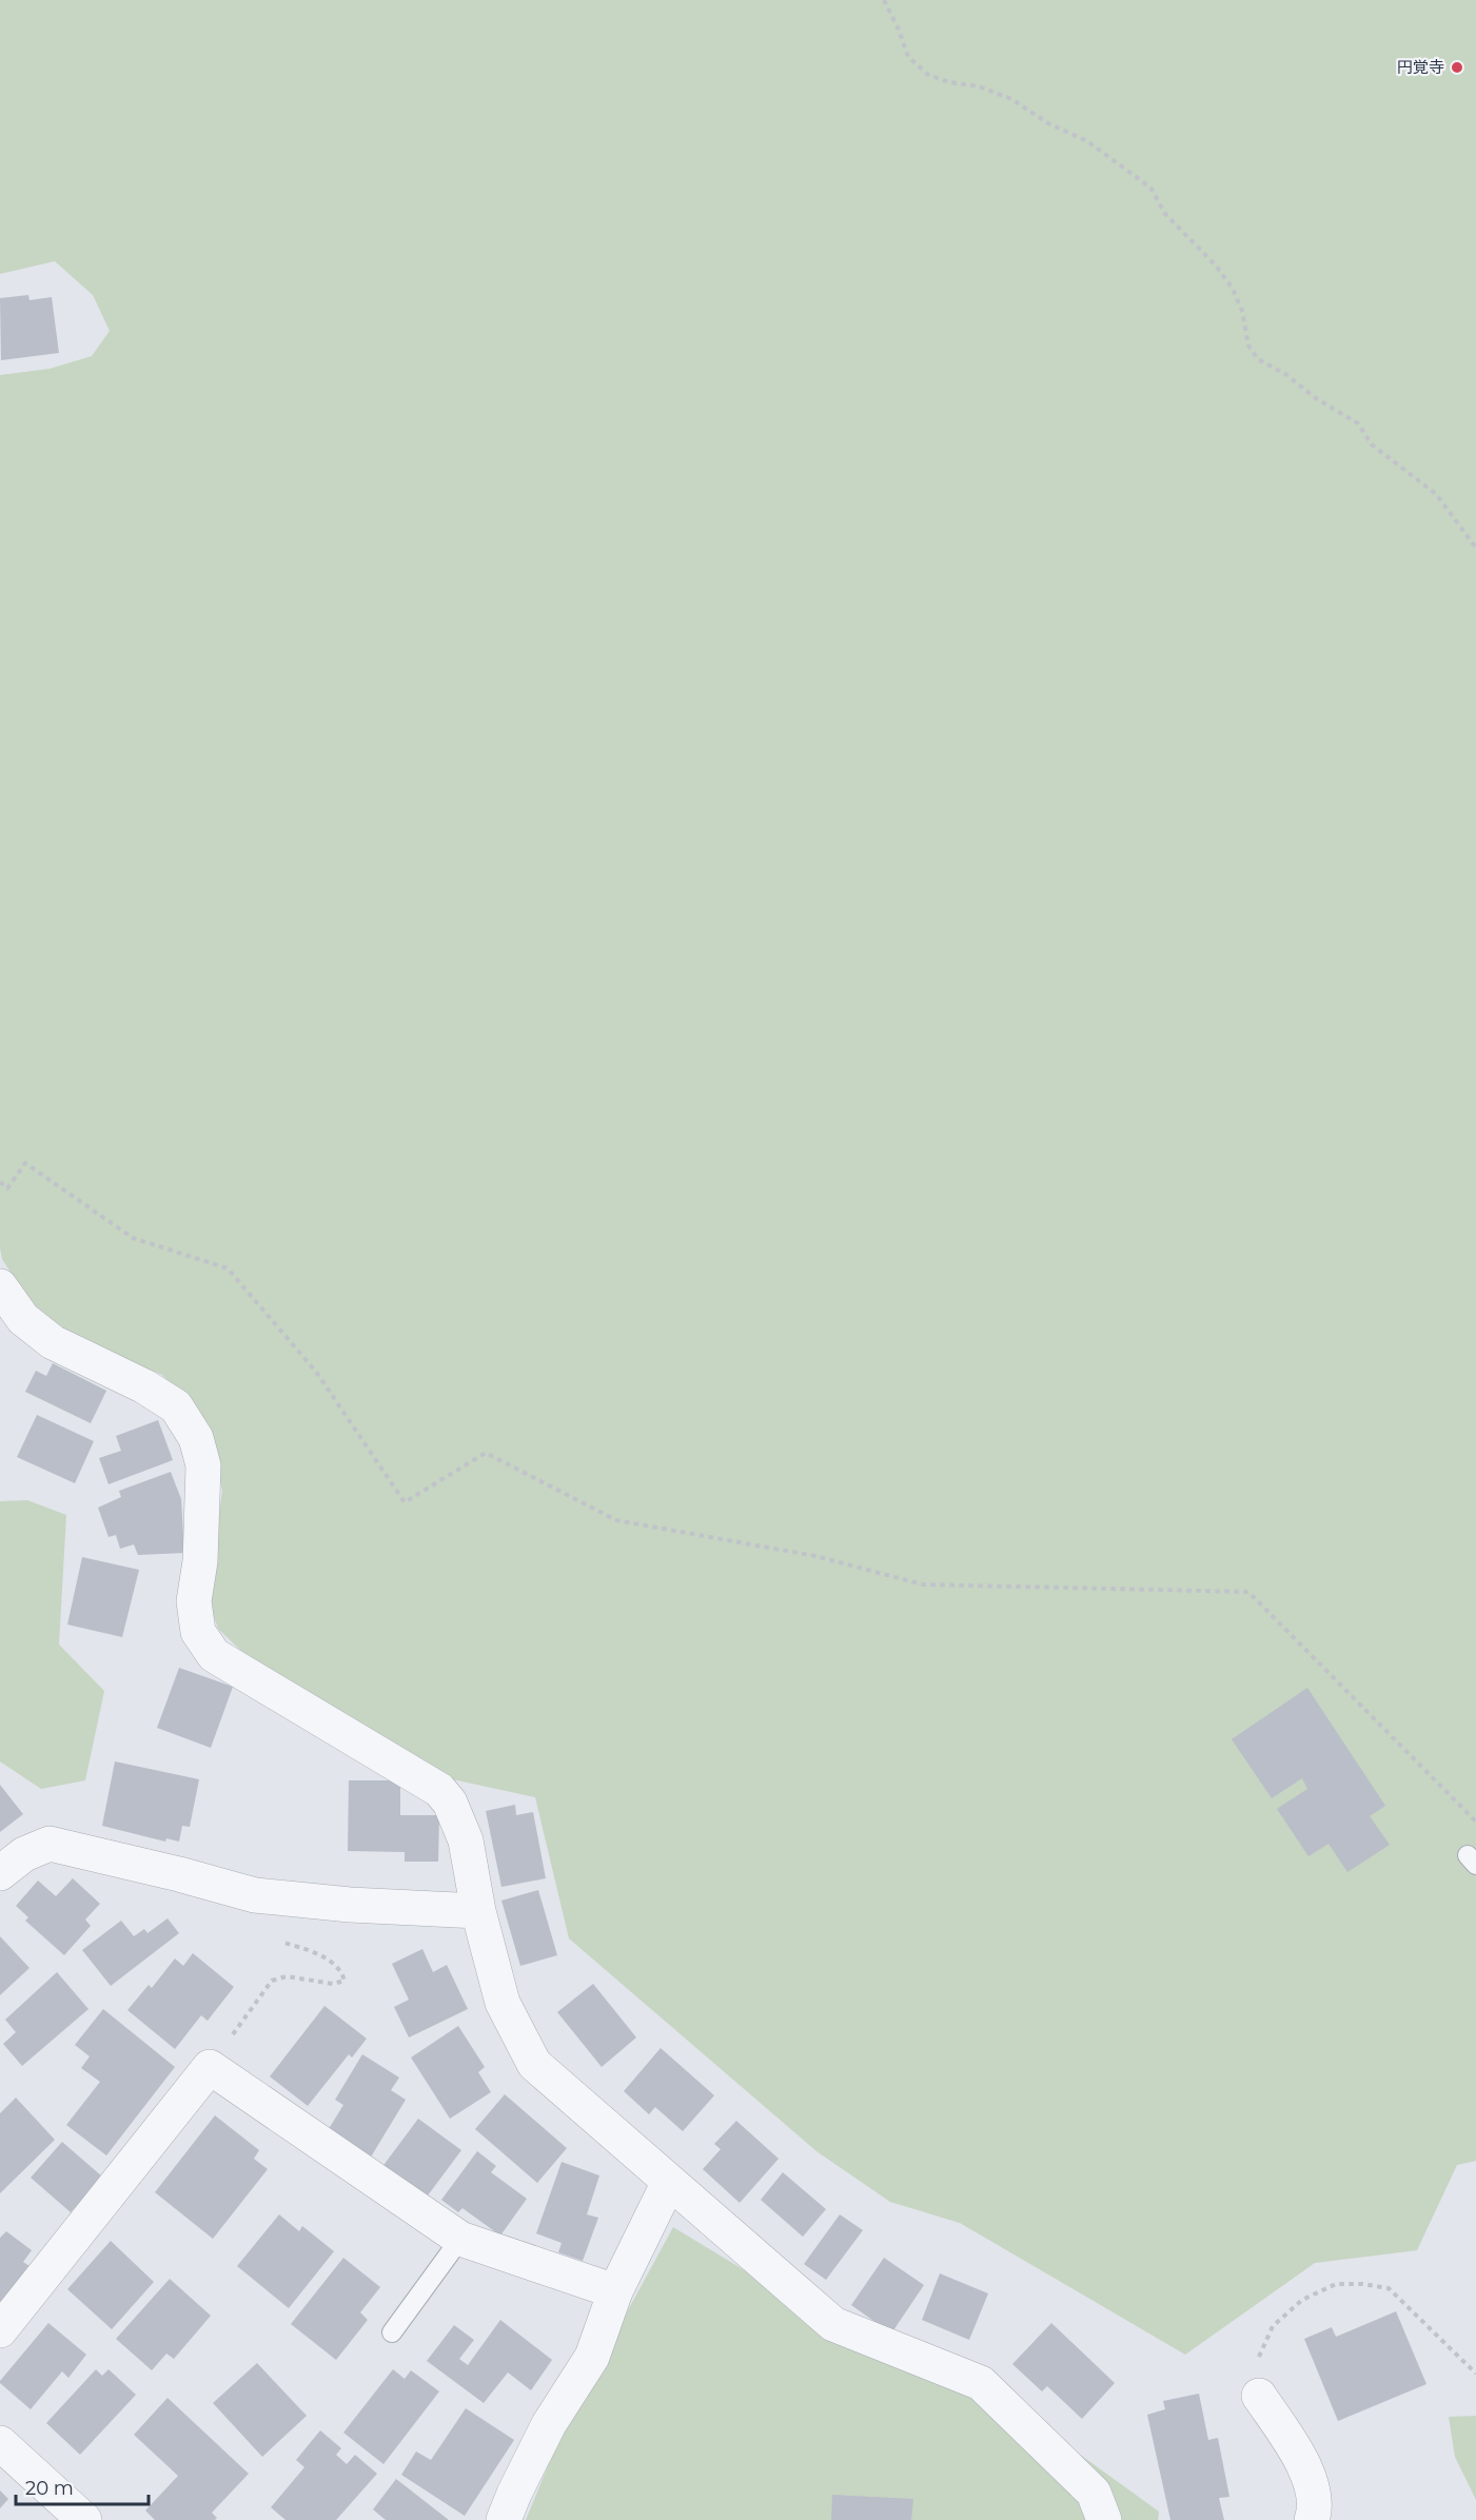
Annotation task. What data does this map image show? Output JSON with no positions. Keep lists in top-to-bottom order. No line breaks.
{"places":["円覚寺"],"scale_bar":"20 m"}
